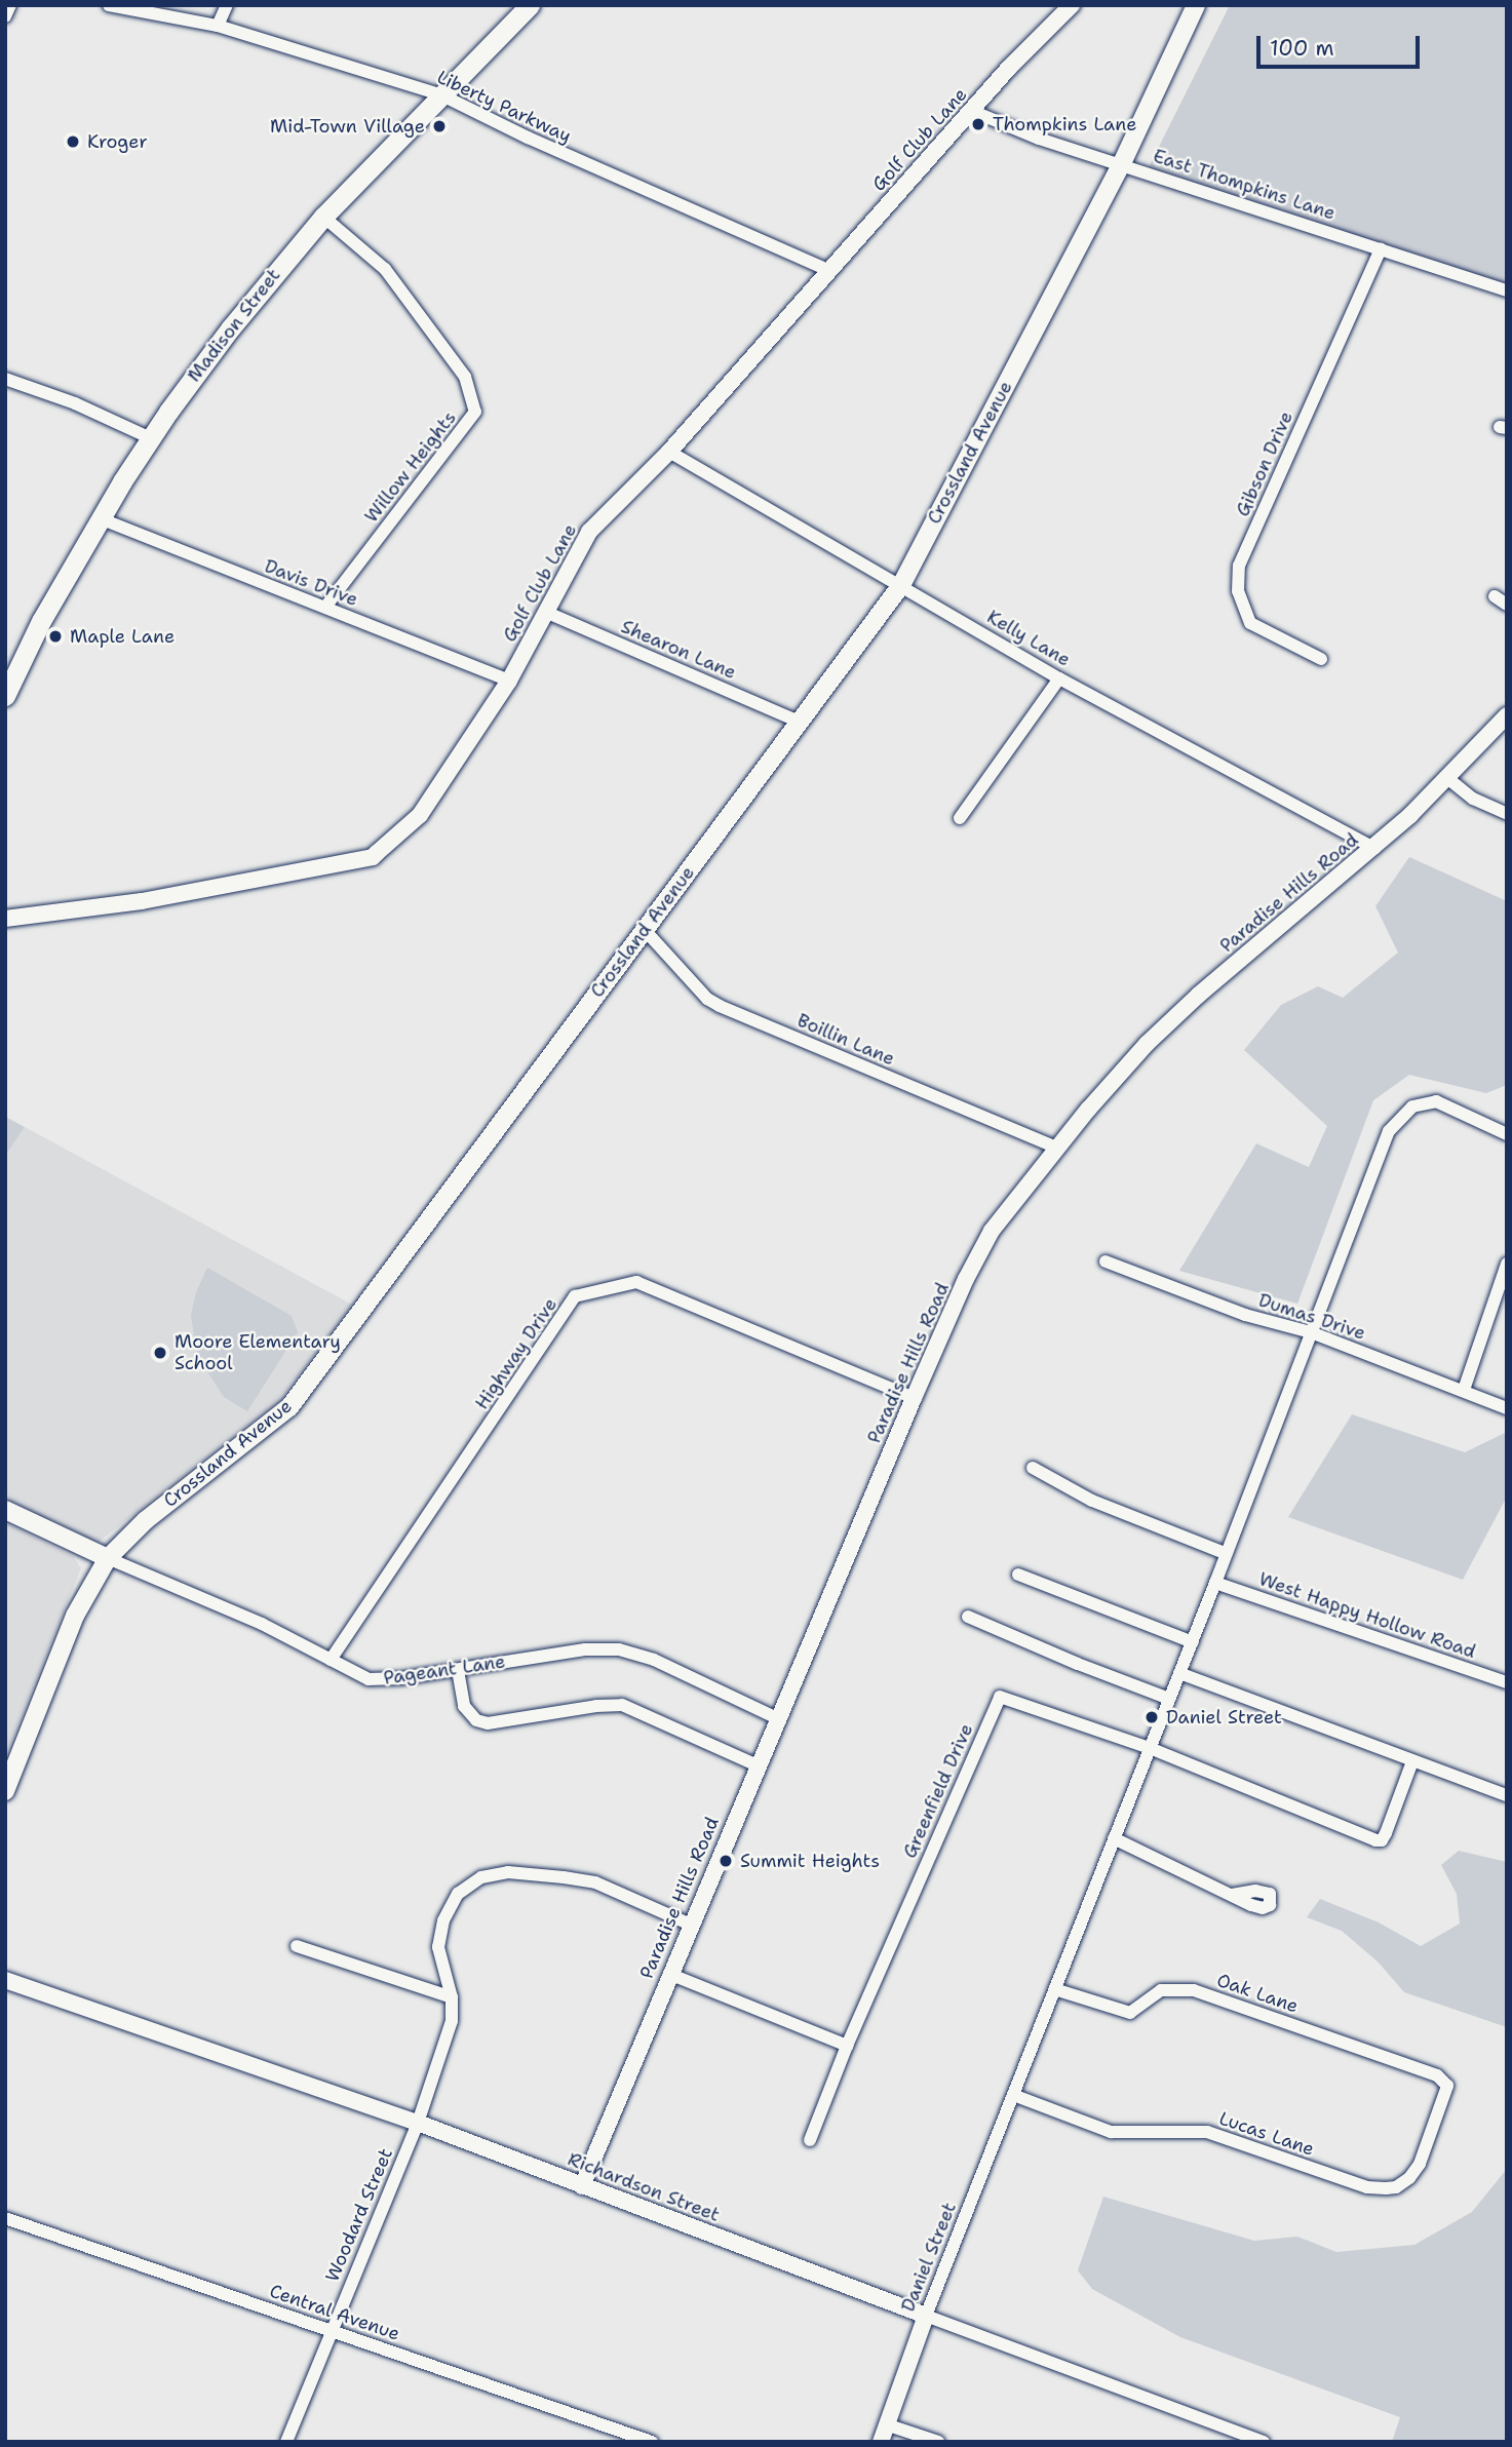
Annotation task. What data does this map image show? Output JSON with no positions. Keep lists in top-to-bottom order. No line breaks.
{"streets":{"main road":["Madison Street","Crossland Avenue","Pageant Lane"],"street":["Liberty Parkway","Golf Club Lane","East Thompkins Lane","Gibson Drive","Willow Heights","Davis Drive","Kelly Lane","Shearon Lane","Paradise Hills Road","Boillin Lane","Dumas Drive","Highway Drive","West Happy Hollow Road","Greenfield Drive","Oak Lane","Lucas Lane","Richardson Street","Woodard Street","Daniel Street","Central Avenue"]},"crossings":[["Liberty Parkway","Golf Club Lane"],["Liberty Parkway","Madison Street"],["Golf Club Lane","East Thompkins Lane"],["Golf Club Lane","Davis Drive"],["Golf Club Lane","Kelly Lane"],["Golf Club Lane","Shearon Lane"],["East Thompkins Lane","Crossland Avenue"],["East Thompkins Lane","Gibson Drive"],["Madison Street","Willow Heights"],["Madison Street","Davis Drive"],["Crossland Avenue","Kelly Lane"],["Crossland Avenue","Shearon Lane"],["Crossland Avenue","Boillin Lane"],["Crossland Avenue","Pageant Lane"],["Willow Heights","Davis Drive"],["Kelly Lane","Paradise Hills Road"],["Paradise Hills Road","Boillin Lane"],["Paradise Hills Road","Highway Drive"],["Paradise Hills Road","Pageant Lane"],["Paradise Hills Road","Richardson Street"],["Dumas Drive","Daniel Street"],["Highway Drive","Pageant Lane"],["West Happy Hollow Road","Daniel Street"],["Greenfield Drive","Daniel Street"],["Oak Lane","Lucas Lane"],["Oak Lane","Daniel Street"],["Lucas Lane","Daniel Street"],["Richardson Street","Woodard Street"],["Richardson Street","Daniel Street"],["Woodard Street","Central Avenue"]],"places":["Thompkins Lane","Mid-Town Village","Kroger","Maple Lane","Moore Elementary School","Daniel Street","Summit Heights"],"scale_bar":"100 m"}
